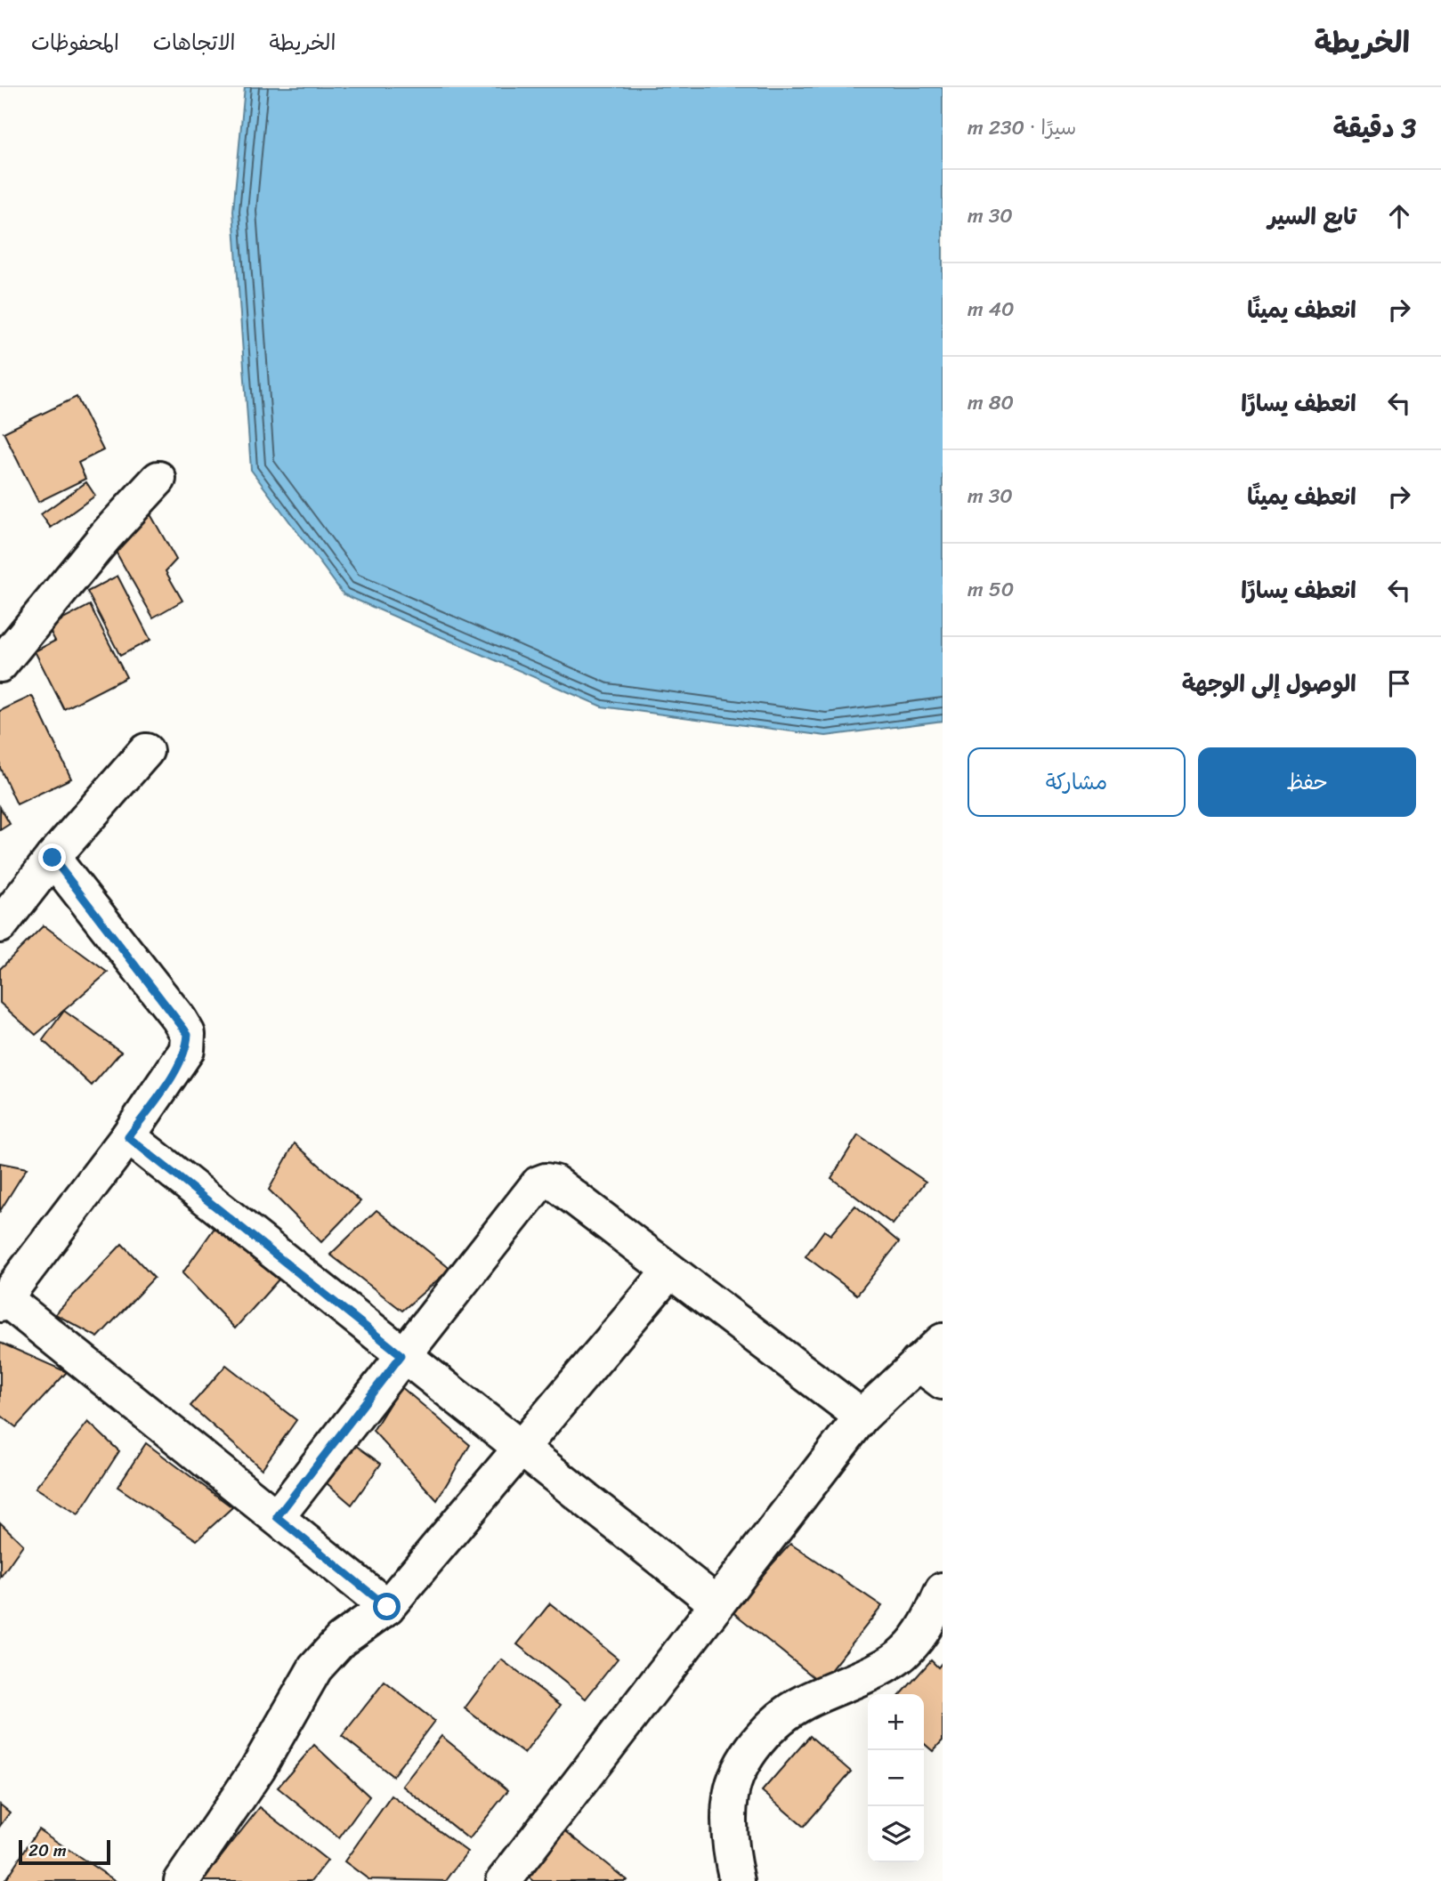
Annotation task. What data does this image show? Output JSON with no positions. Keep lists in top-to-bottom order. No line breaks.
{"scale_bar":"20 m","page":{"header":"الخريطة","nav":["الخريطة","الاتجاهات","المحفوظات"],"heading":["3 دقيقة","سيرًا · 230 m"],"list":[["تابع السير","30 m"],["انعطف يمينًا","40 m"],["انعطف يسارًا","80 m"],["انعطف يمينًا","30 m"],["انعطف يسارًا","50 m"],"الوصول إلى الوجهة"],"buttons":["حفظ","مشاركة"],"map_buttons":["+","−"],"scale":"20 m"}}
